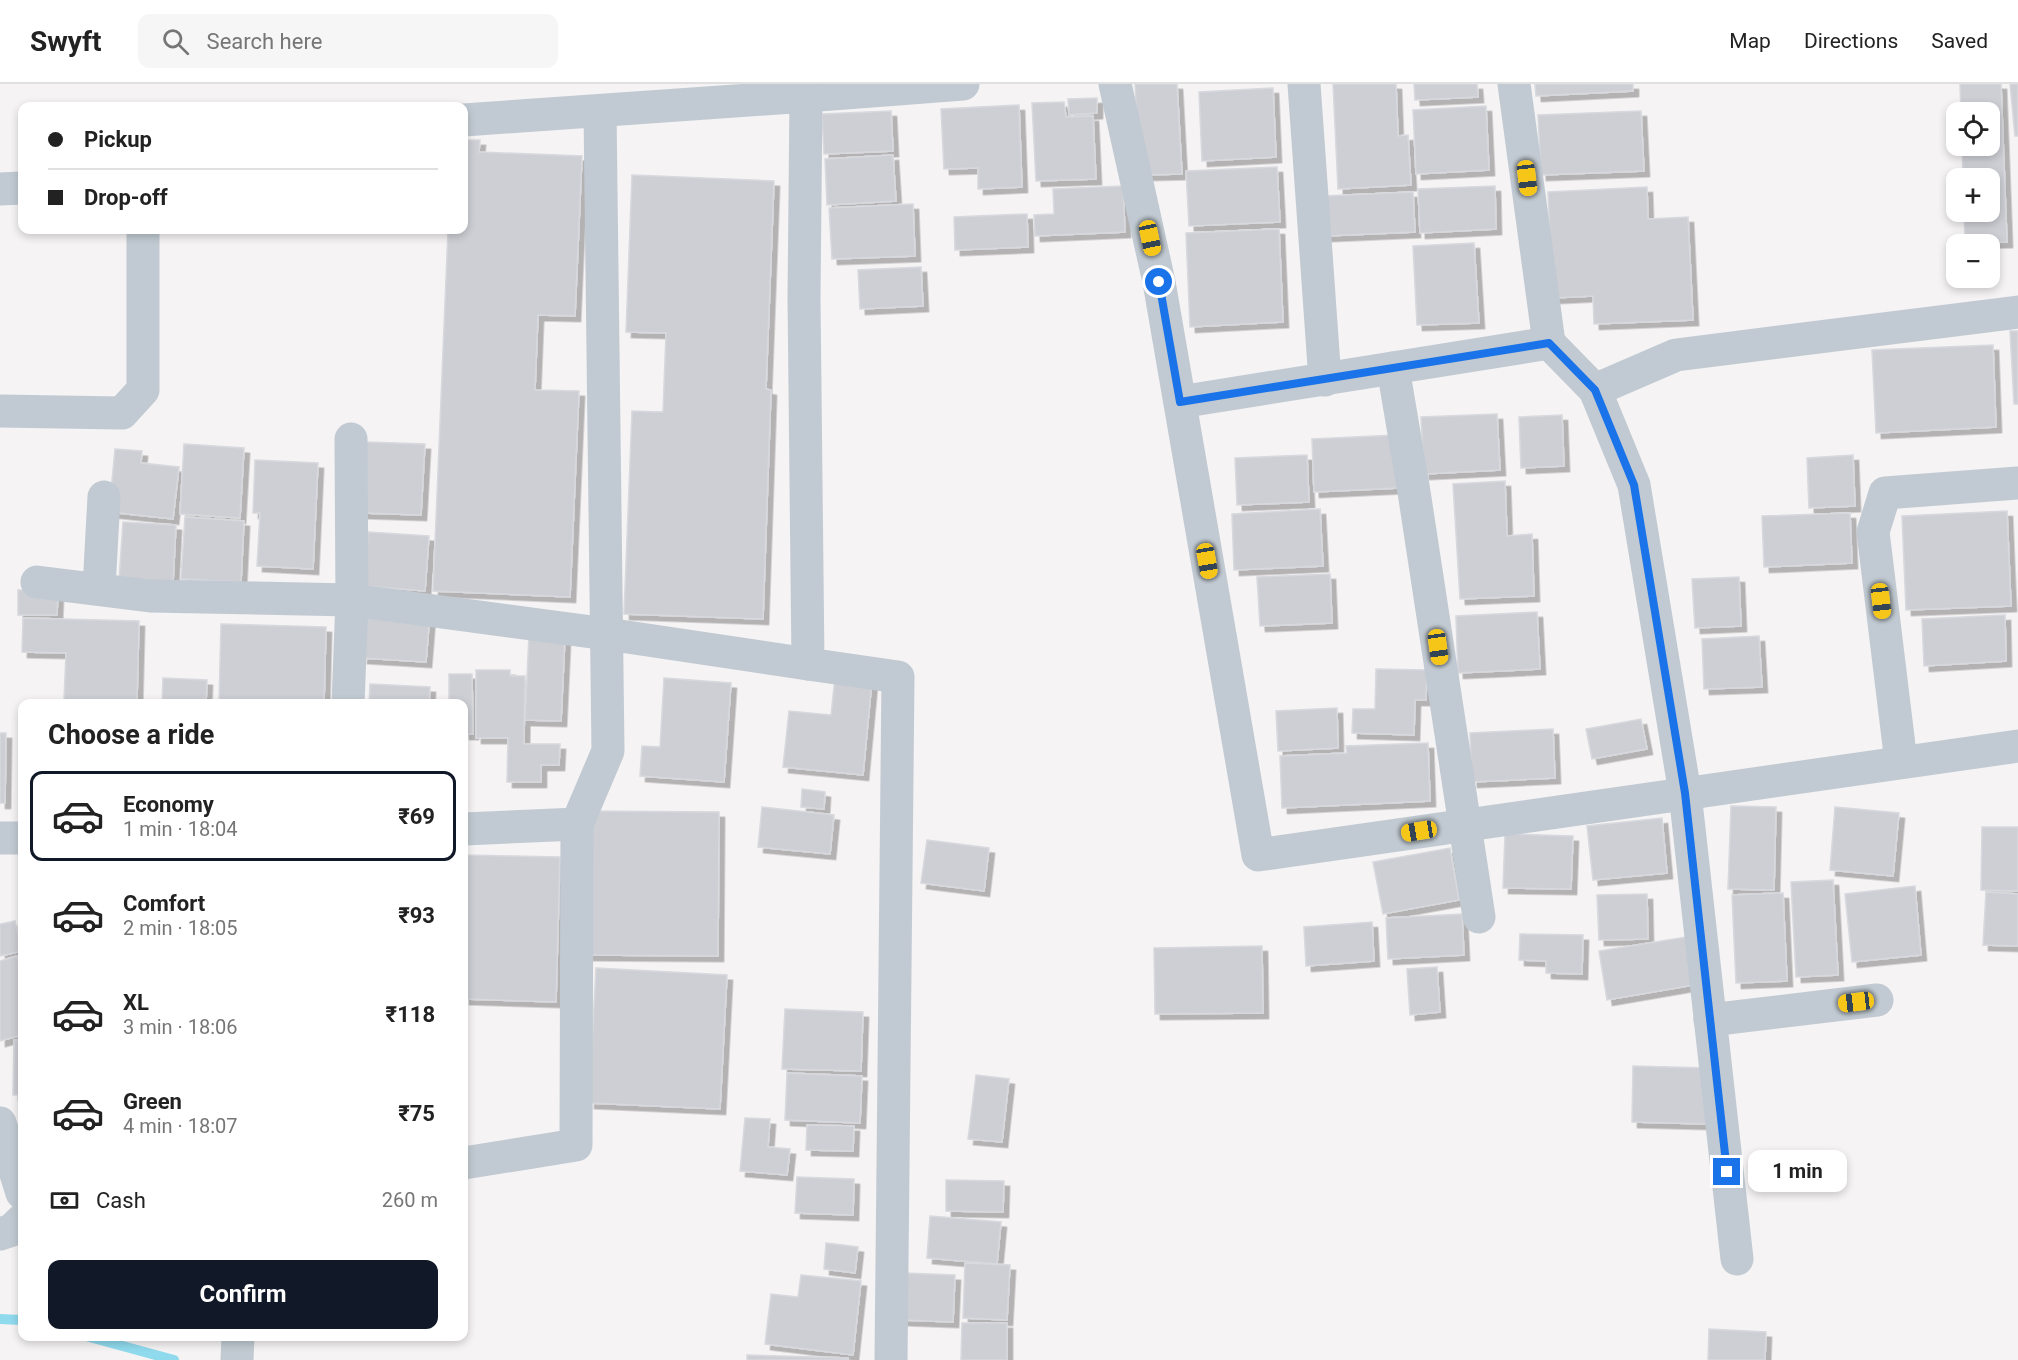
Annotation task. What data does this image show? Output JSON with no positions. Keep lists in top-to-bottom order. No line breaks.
{"page":{"header":"Swyft","search":"Search here","nav":["Map","Directions","Saved"],"map_buttons":["+","−"],"banner":["Pickup","Drop-off"],"heading":"Choose a ride","list":[{"name":"Economy","note":"1 min · 18:04","value":"₹69"},{"name":"Comfort","note":"2 min · 18:05","value":"₹93"},{"name":"XL","note":"3 min · 18:06","value":"₹118"},{"name":"Green","note":"4 min · 18:07","value":"₹75"}],"bubble":"1 min","pay":["Cash","260 m"],"buttons":"Confirm"}}
